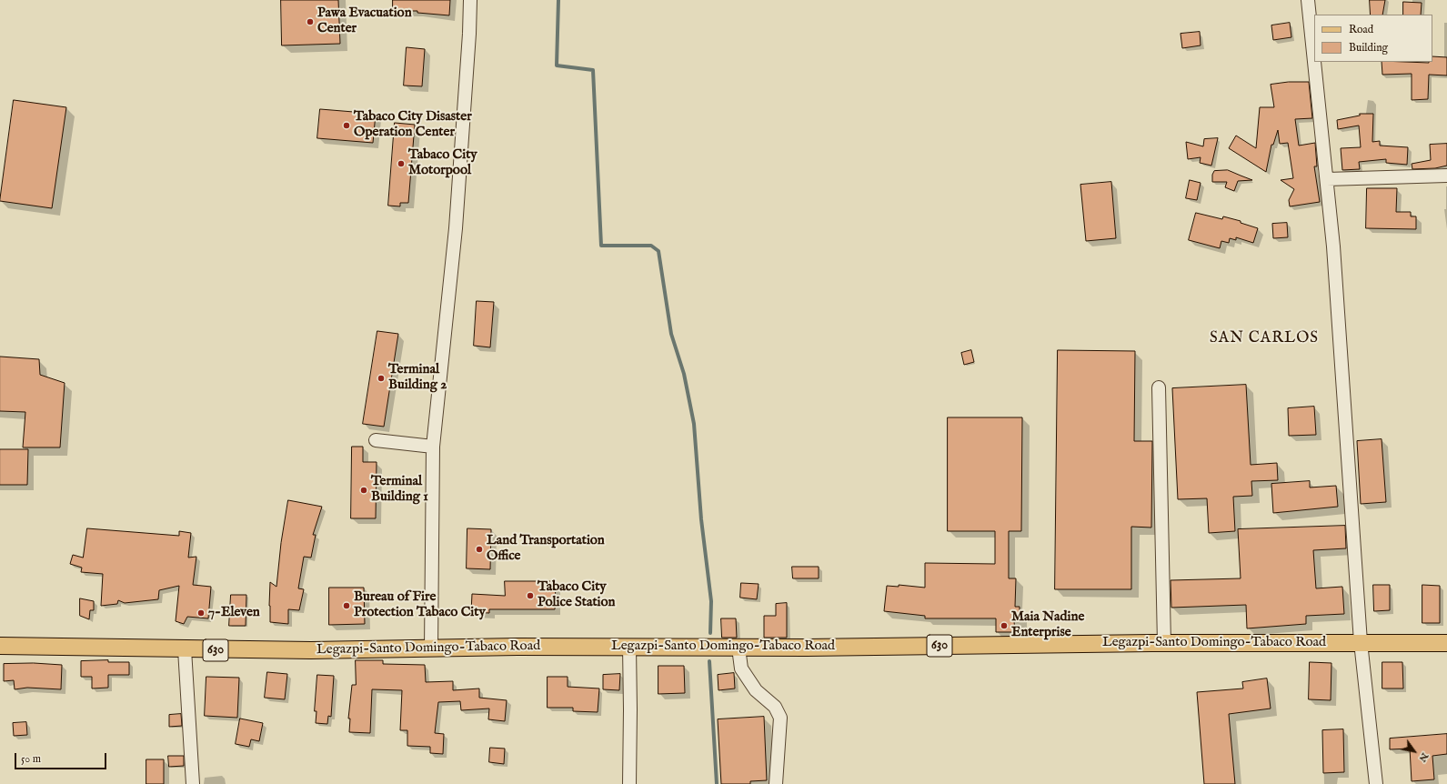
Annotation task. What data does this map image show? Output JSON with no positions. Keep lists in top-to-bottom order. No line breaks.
{"streets":{"main road":["Legazpi-Santo Domingo-Tabaco Road","630"]},"districts":["SAN CARLOS"],"places":["Pawa Evacuation Center","Tabaco City Disaster Operation Center","Tabaco City Motorpool","Terminal Building 2","Terminal Building 1","Land Transportation Office","Tabaco City Police Station","Bureau of Fire Protection Tabaco City","7-Eleven","Maia Nadine Enterprise"],"legend":["Road","Building"],"scale_bar":"50 m","north":"bottom right"}
